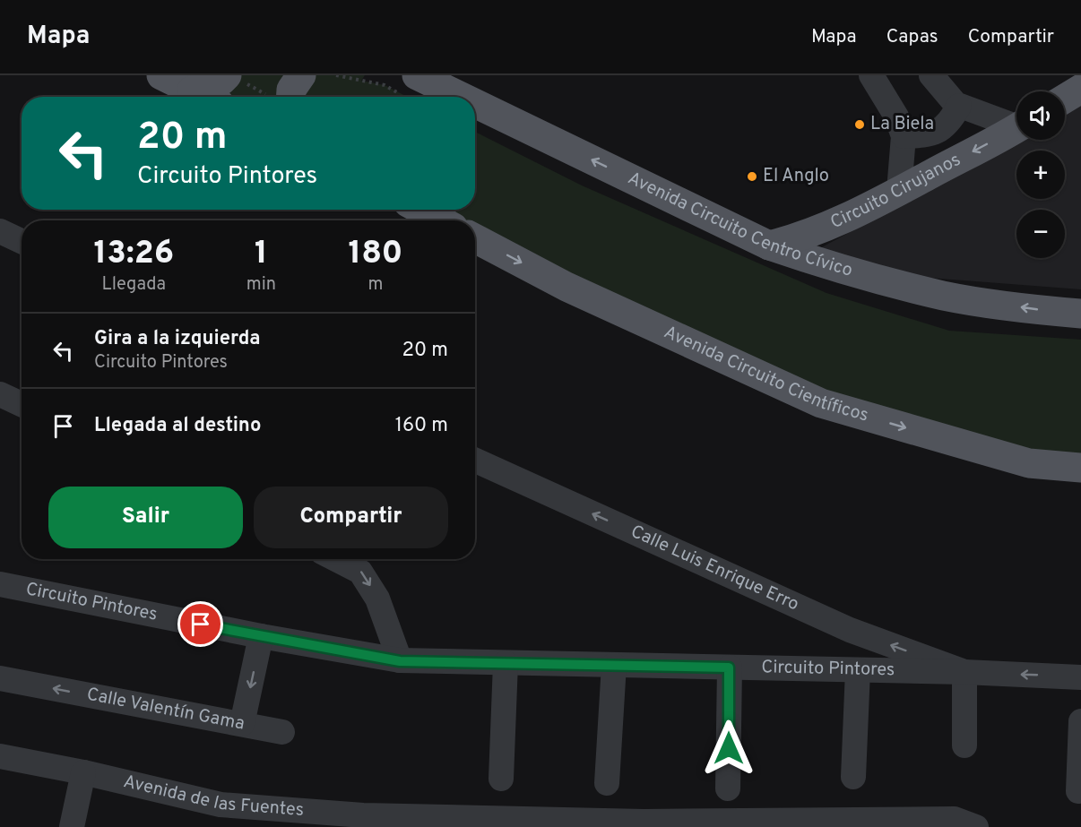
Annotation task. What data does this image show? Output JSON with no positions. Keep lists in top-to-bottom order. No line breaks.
{"streets":{"main road":["Circuito Cirujanos","Avenida Circuito Centro Cívico","Avenida Circuito Científicos"],"street":["Calle Luis Enrique Erro","Circuito Pintores","Calle Valentín Gama","Avenida de las Fuentes"]},"crossings":[["Circuito Cirujanos","Avenida Circuito Centro Cívico"],["Calle Luis Enrique Erro","Circuito Pintores"],["Circuito Pintores","Calle Valentín Gama"]],"one_way":["Avenida Circuito Centro Cívico","Avenida Circuito Científicos","Calle Luis Enrique Erro"],"places":["La Biela","El Anglo"],"page":{"header":"Mapa","nav":["Mapa","Capas","Compartir"],"map_buttons":["+","−"],"turn":["20 m","Circuito Pintores"],"eta":["13:26","Llegada","1","min","180","m"],"list":[{"name":"Gira a la izquierda","note":"Circuito Pintores","value":"20 m"},{"name":"Llegada al destino","value":"160 m"}],"buttons":["Salir","Compartir"]}}
